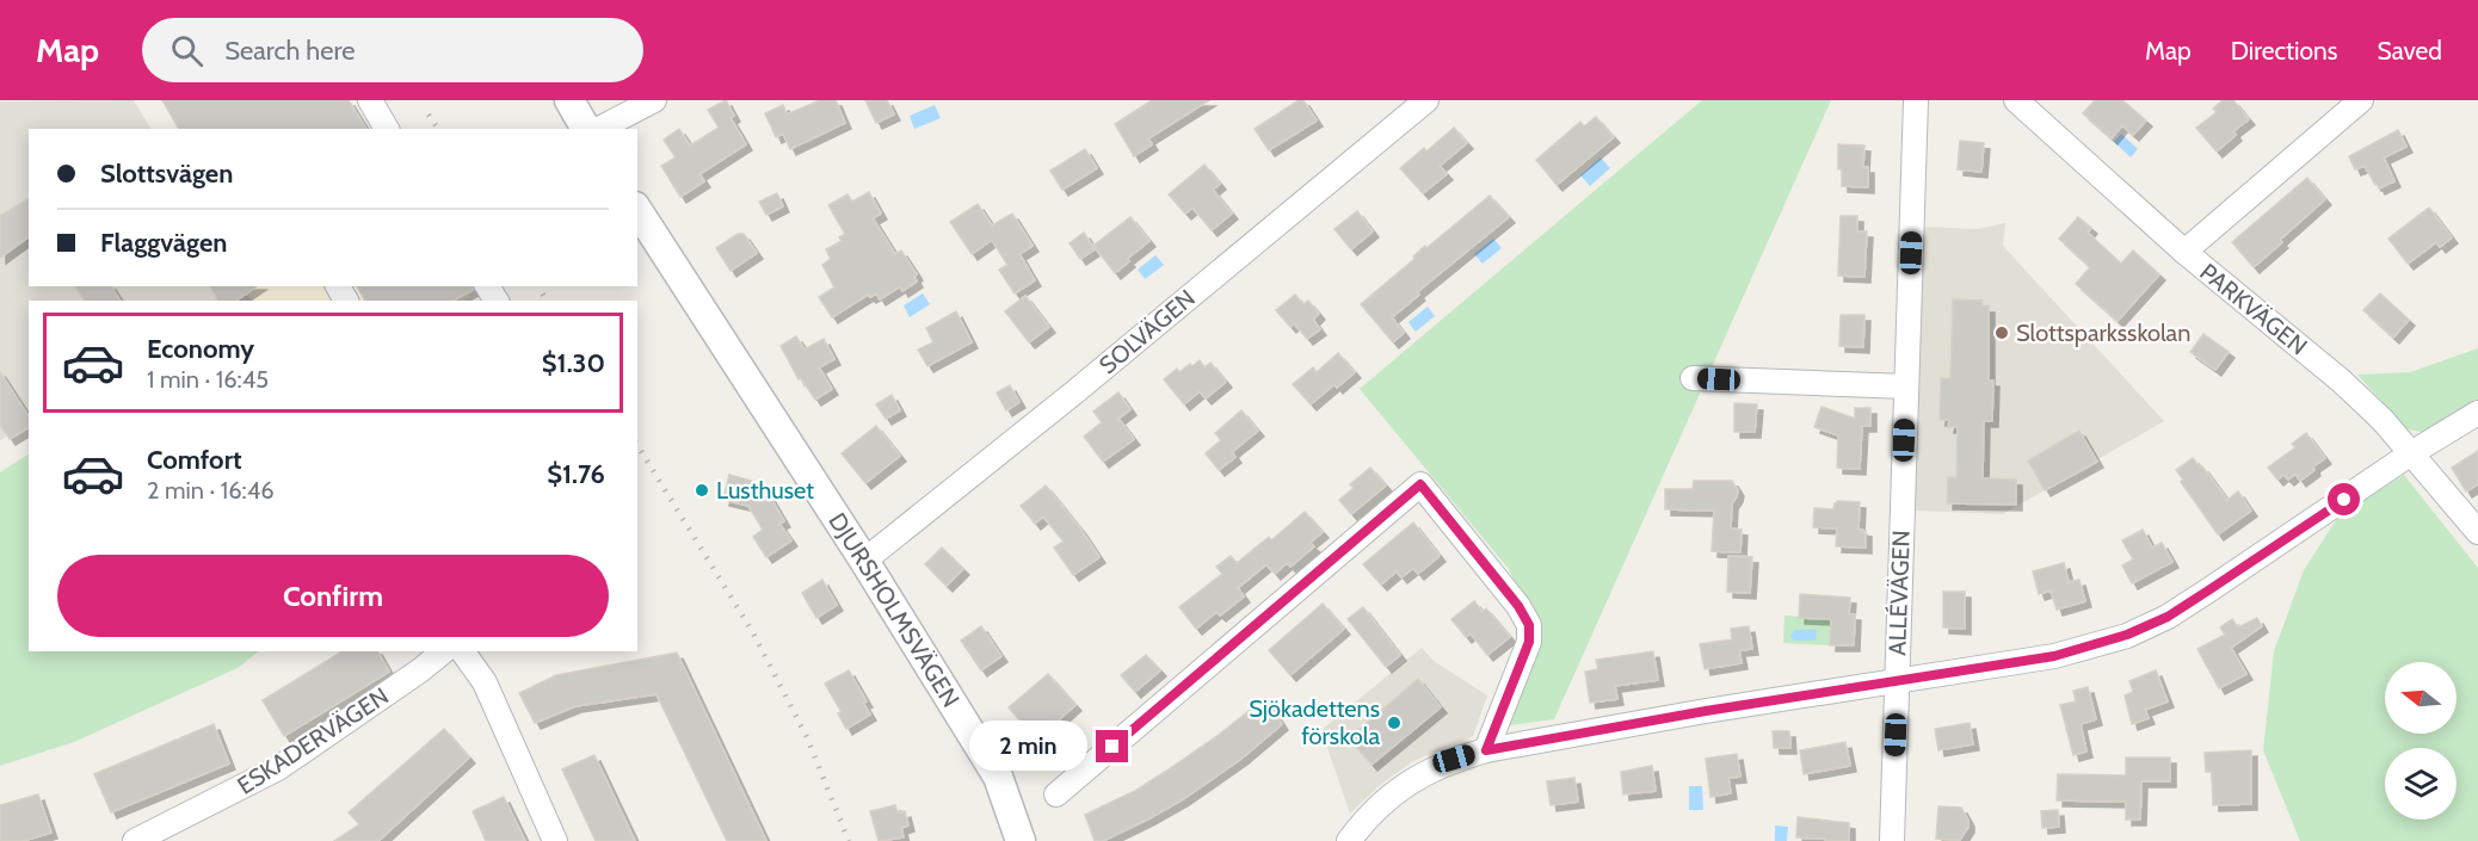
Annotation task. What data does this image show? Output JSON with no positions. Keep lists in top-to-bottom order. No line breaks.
{"streets":{"street":["PARKVÄGEN","SOLVÄGEN","ALLÉVÄGEN","DJURSHOLMSVÄGEN","ESKADERVÄGEN"]},"crossings":[["SOLVÄGEN","DJURSHOLMSVÄGEN"]],"places":["Slottsparksskolan","Lusthuset","Sjökadettens förskola"],"north":"left","page":{"header":"Map","search":"Search here","nav":["Map","Directions","Saved"],"banner":["Slottsvägen","Flaggvägen"],"list":[{"name":"Economy","note":"1 min · 16:45","value":"$1.30"},{"name":"Comfort","note":"2 min · 16:46","value":"$1.76"}],"buttons":"Confirm","bubble":"2 min"}}
